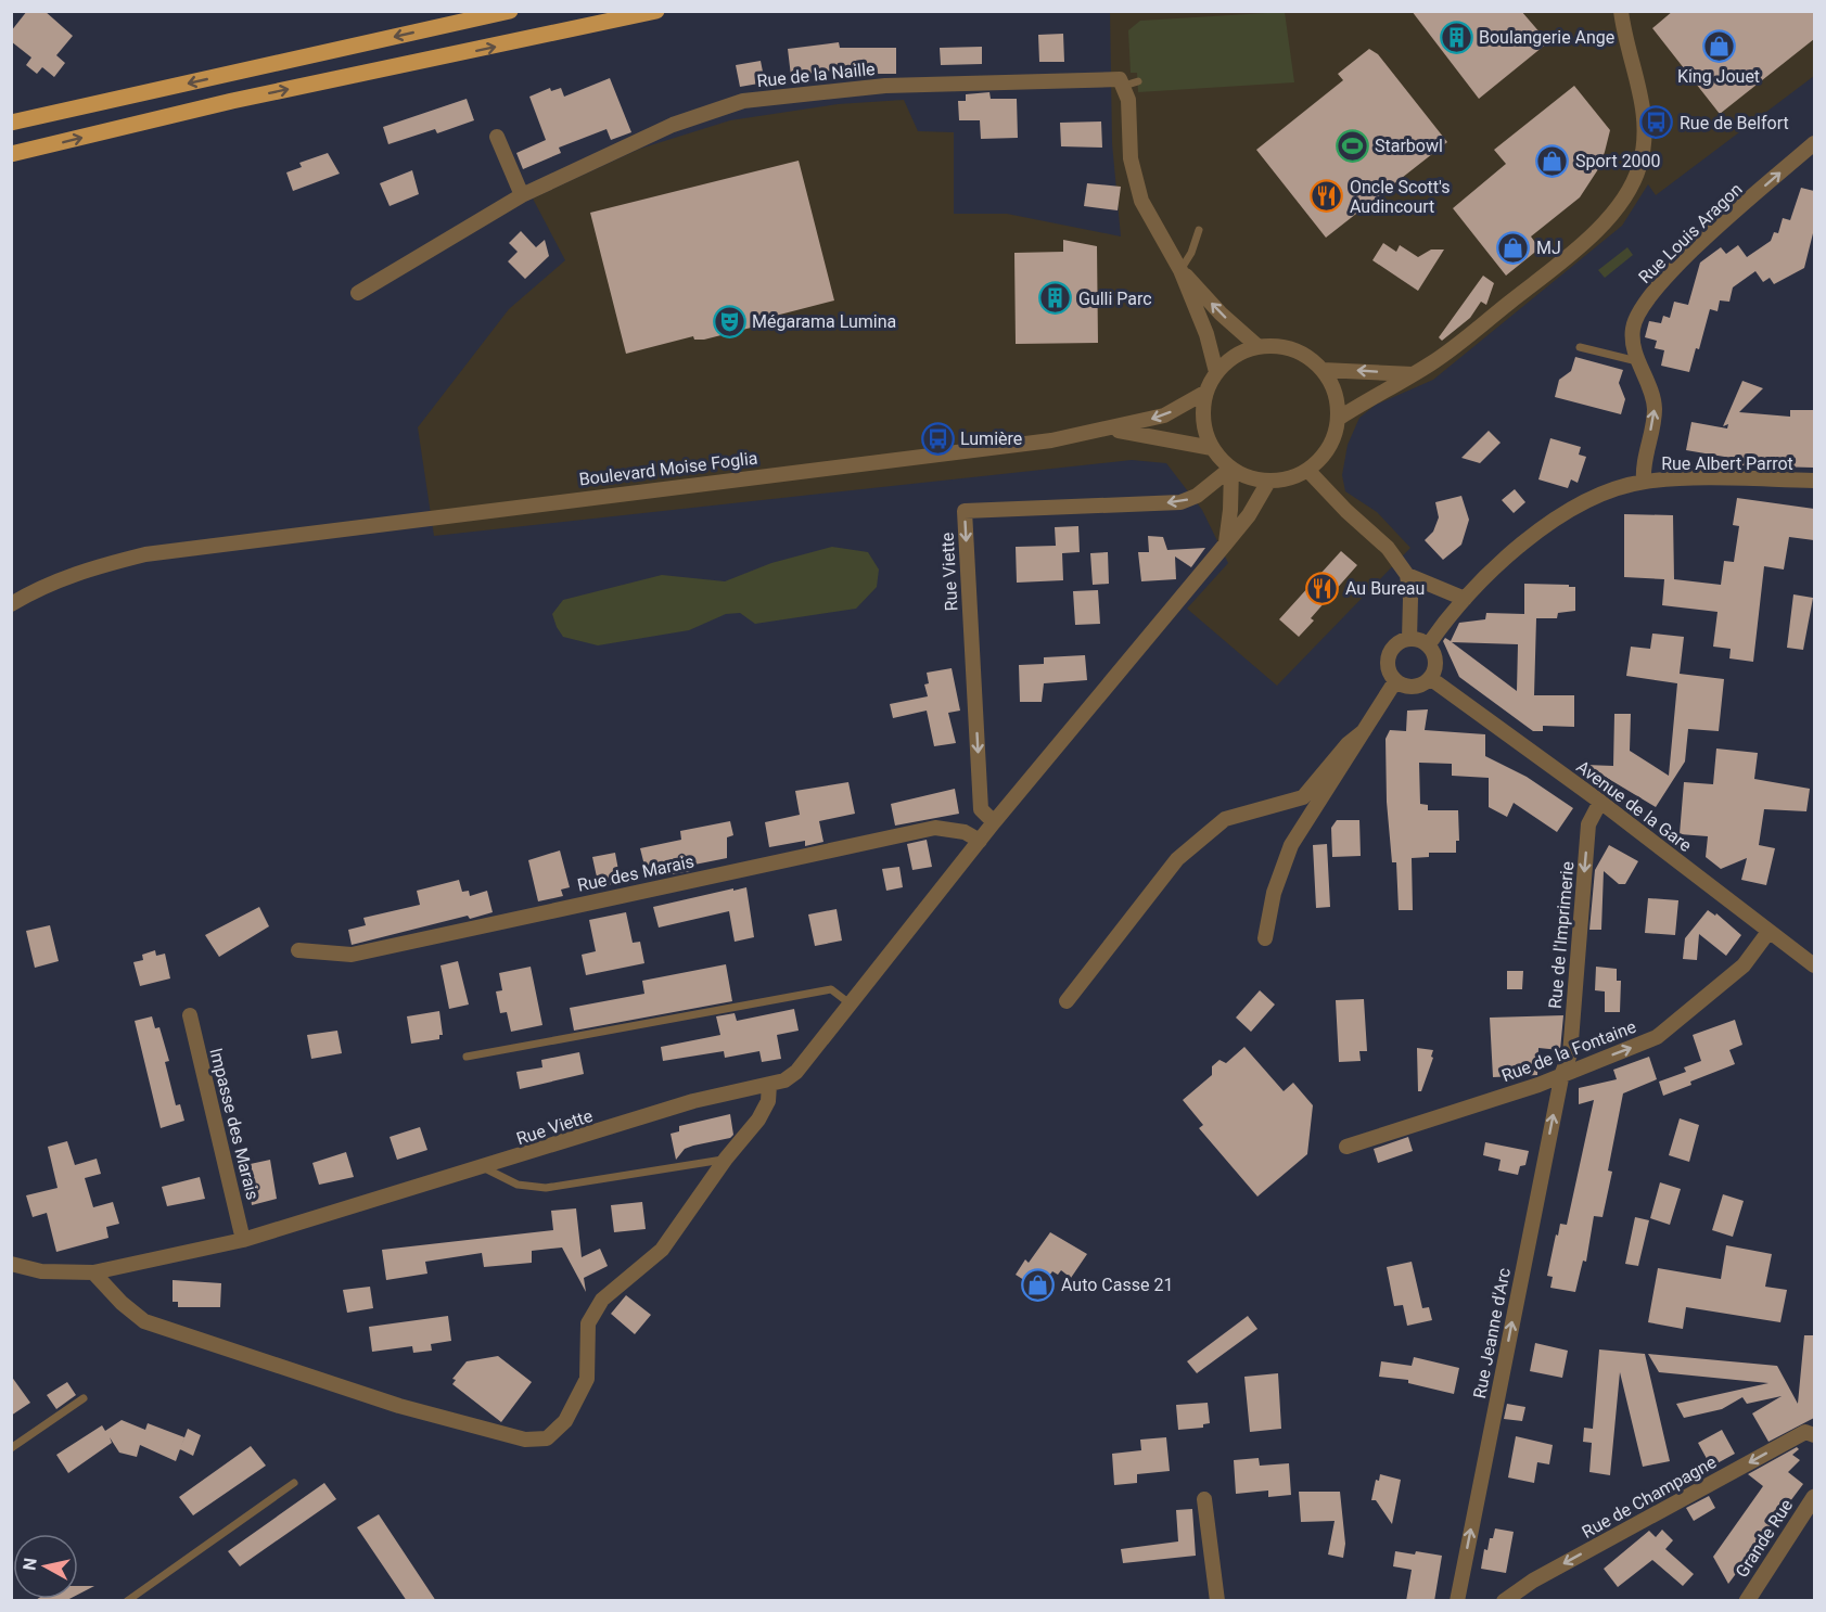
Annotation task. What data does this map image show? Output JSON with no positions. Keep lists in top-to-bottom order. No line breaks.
{"streets":{"street":["Rue de la Naille","Rue Louis Aragon","Rue Albert Parrot","Boulevard Moise Foglia","Rue Viette","Avenue de la Gare","Rue des Marais","Rue de l'Imprimerie","Rue de la Fontaine","Impasse des Marais","Rue Jeanne d'Arc","Rue de Champagne","Grande Rue"]},"crossings":[["Rue Louis Aragon","Rue Albert Parrot"],["Rue Albert Parrot","Avenue de la Gare"],["Boulevard Moise Foglia","Rue Viette"],["Rue Viette","Rue des Marais"],["Rue Viette","Impasse des Marais"],["Avenue de la Gare","Rue de l'Imprimerie"],["Avenue de la Gare","Rue de la Fontaine"],["Rue de l'Imprimerie","Rue de la Fontaine"],["Rue de l'Imprimerie","Rue Jeanne d'Arc"],["Rue de la Fontaine","Rue Jeanne d'Arc"]],"one_way":["Rue Louis Aragon","Rue de l'Imprimerie","Rue de la Fontaine","Rue Jeanne d'Arc","Rue de Champagne"],"places":{"building":["Boulangerie Ange","Gulli Parc"],"shop":["King Jouet","Sport 2000","MJ","Auto Casse 21"],"bus stop":["Rue de Belfort","Lumière"],"sports":["Starbowl"],"restaurant":["Oncle Scott's Audincourt","Au Bureau"],"theatre":["Mégarama Lumina"]},"north":"left"}
